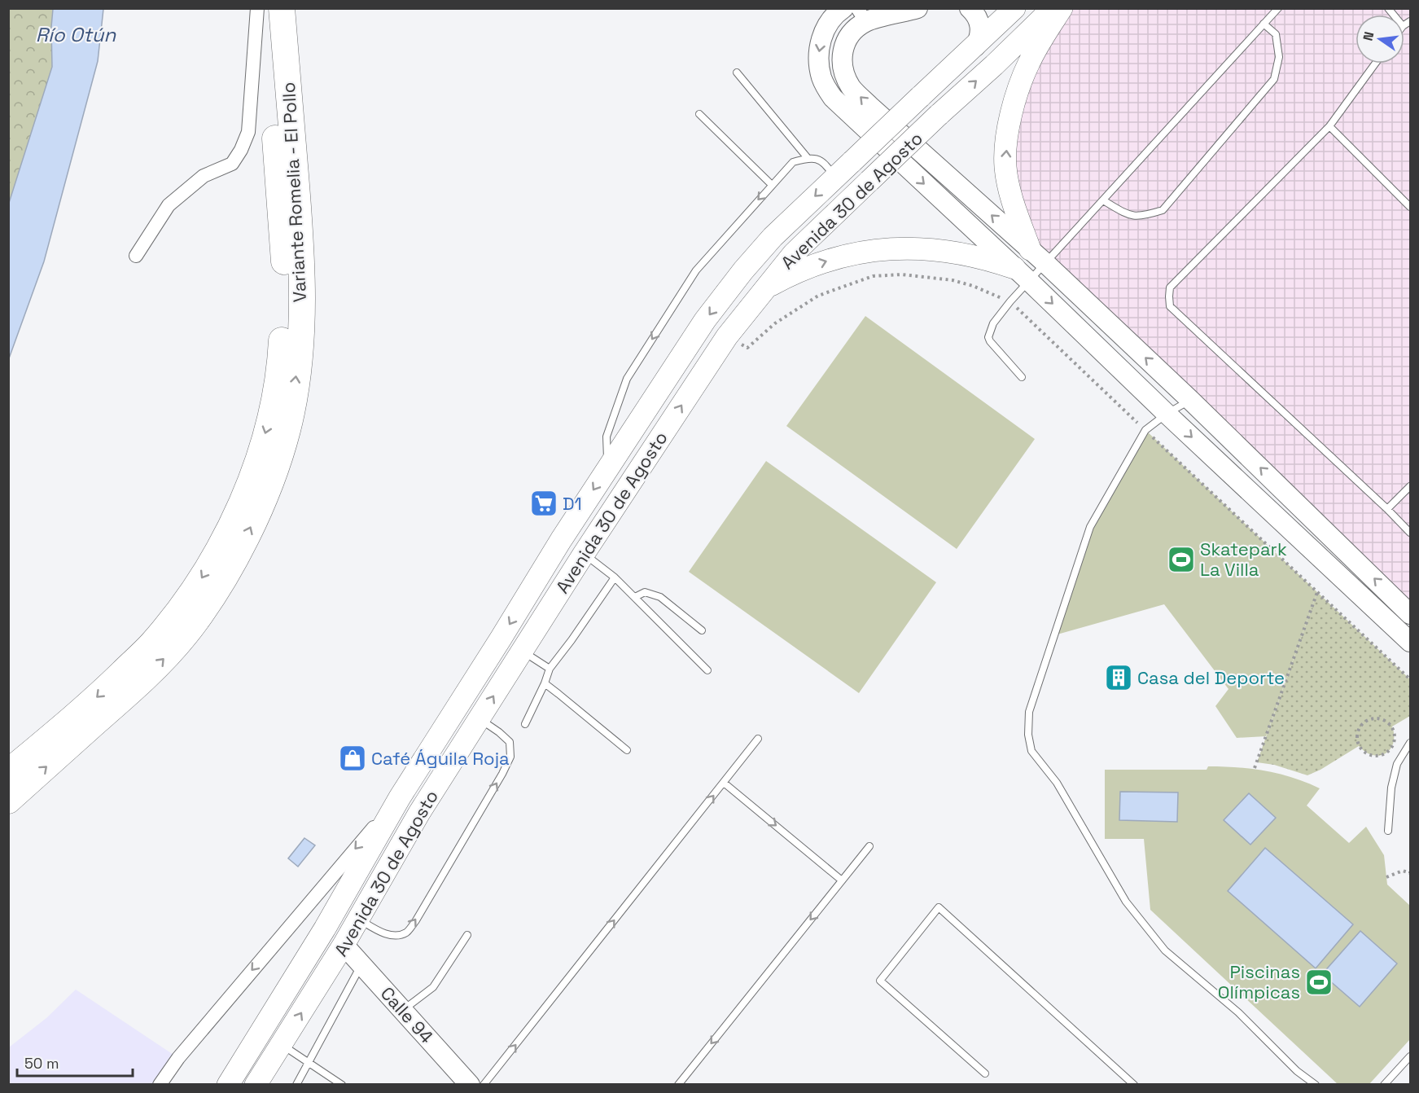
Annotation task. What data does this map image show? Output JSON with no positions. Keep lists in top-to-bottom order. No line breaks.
{"streets":{"highway":["Variante Romelia - El Pollo"],"main road":["Avenida 30 de Agosto"],"street":["Calle 94"]},"crossings":[["Avenida 30 de Agosto","Calle 94"]],"water":["Río Otún"],"places":{"supermarket":["D1"],"sports":["Skatepark La Villa","Piscinas Olímpicas"],"building":["Casa del Deporte"],"shop":["Café Águila Roja"]},"scale_bar":"50 m","north":"left"}
